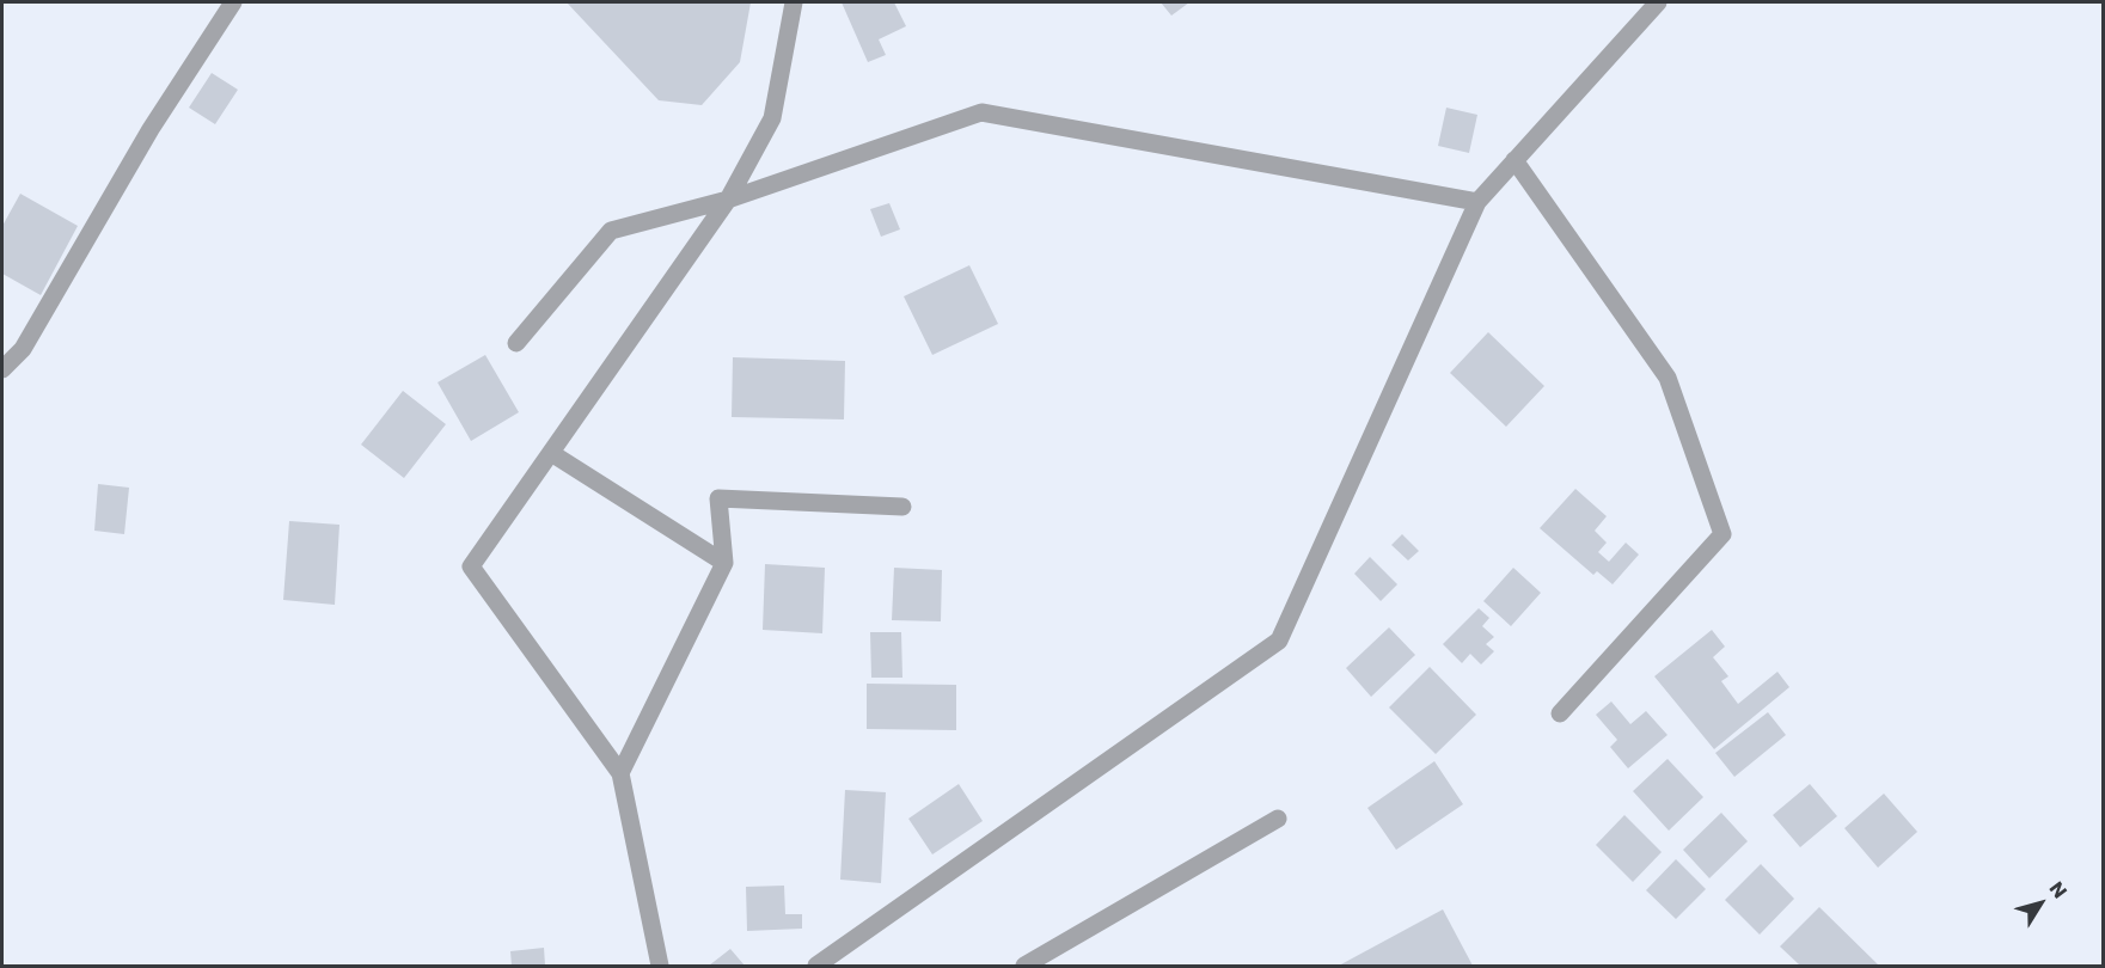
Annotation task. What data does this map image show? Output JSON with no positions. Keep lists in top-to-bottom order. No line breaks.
{"north":"top right"}
